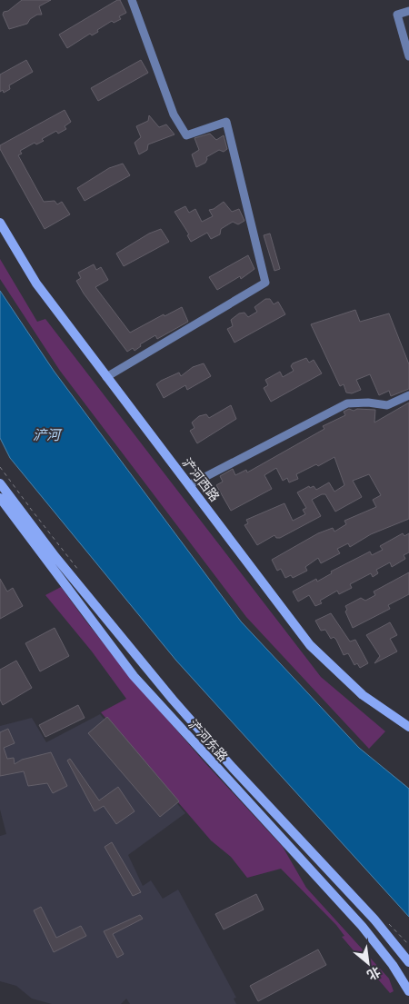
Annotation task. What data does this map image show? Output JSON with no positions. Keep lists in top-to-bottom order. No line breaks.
{"streets":{"street":["浐河西路","浐河东路"]},"water":["浐河"],"north":"bottom right"}
